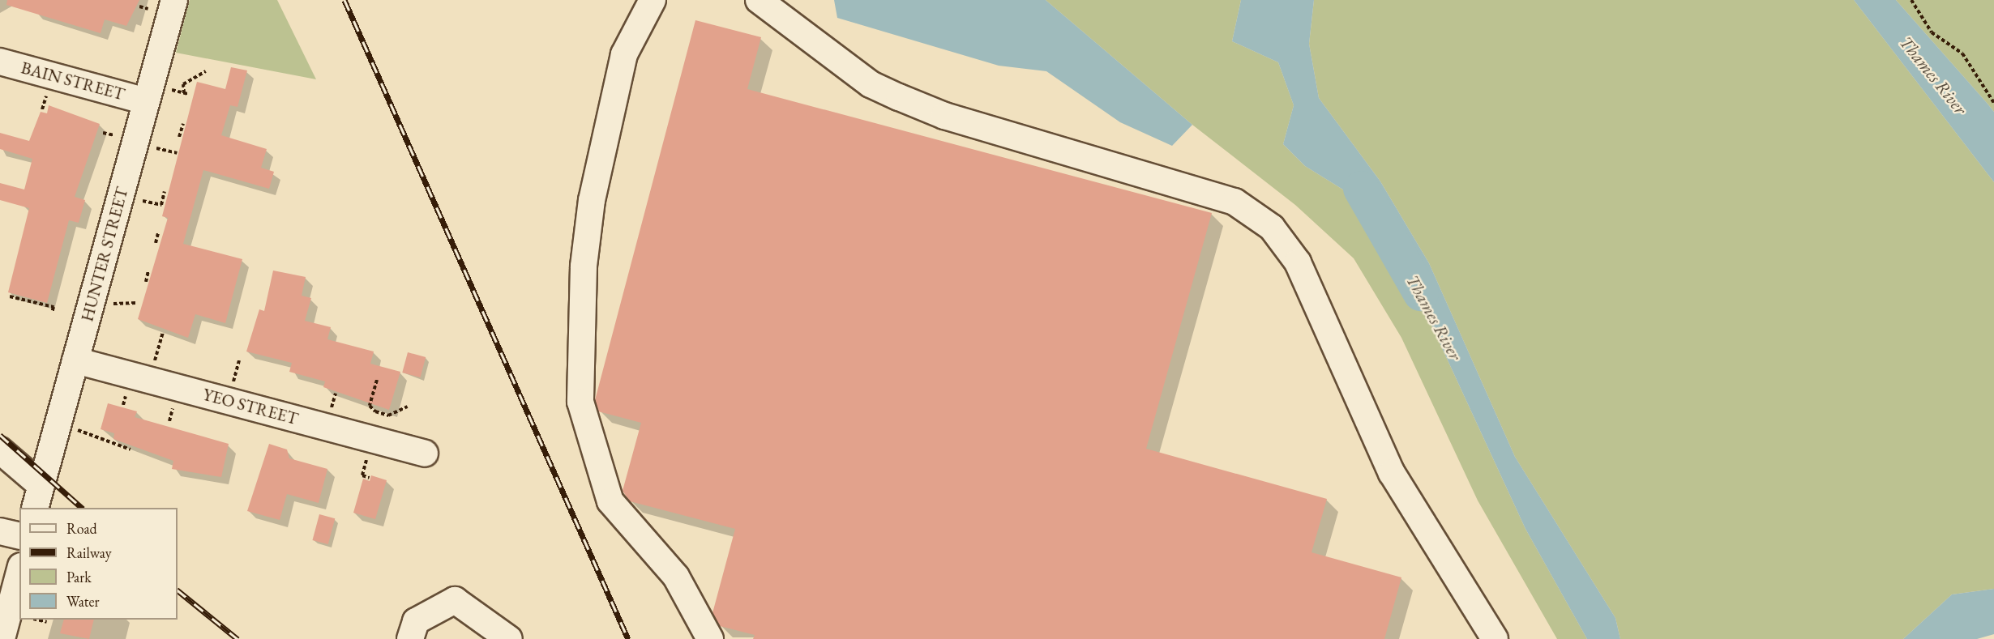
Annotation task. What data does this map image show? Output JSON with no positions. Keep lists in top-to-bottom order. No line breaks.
{"streets":{"street":["BAIN STREET","HUNTER STREET","YEO STREET"]},"crossings":[["BAIN STREET","HUNTER STREET"],["HUNTER STREET","YEO STREET"]],"water":["Thames River"],"legend":["Road","Railway","Park","Water"]}
